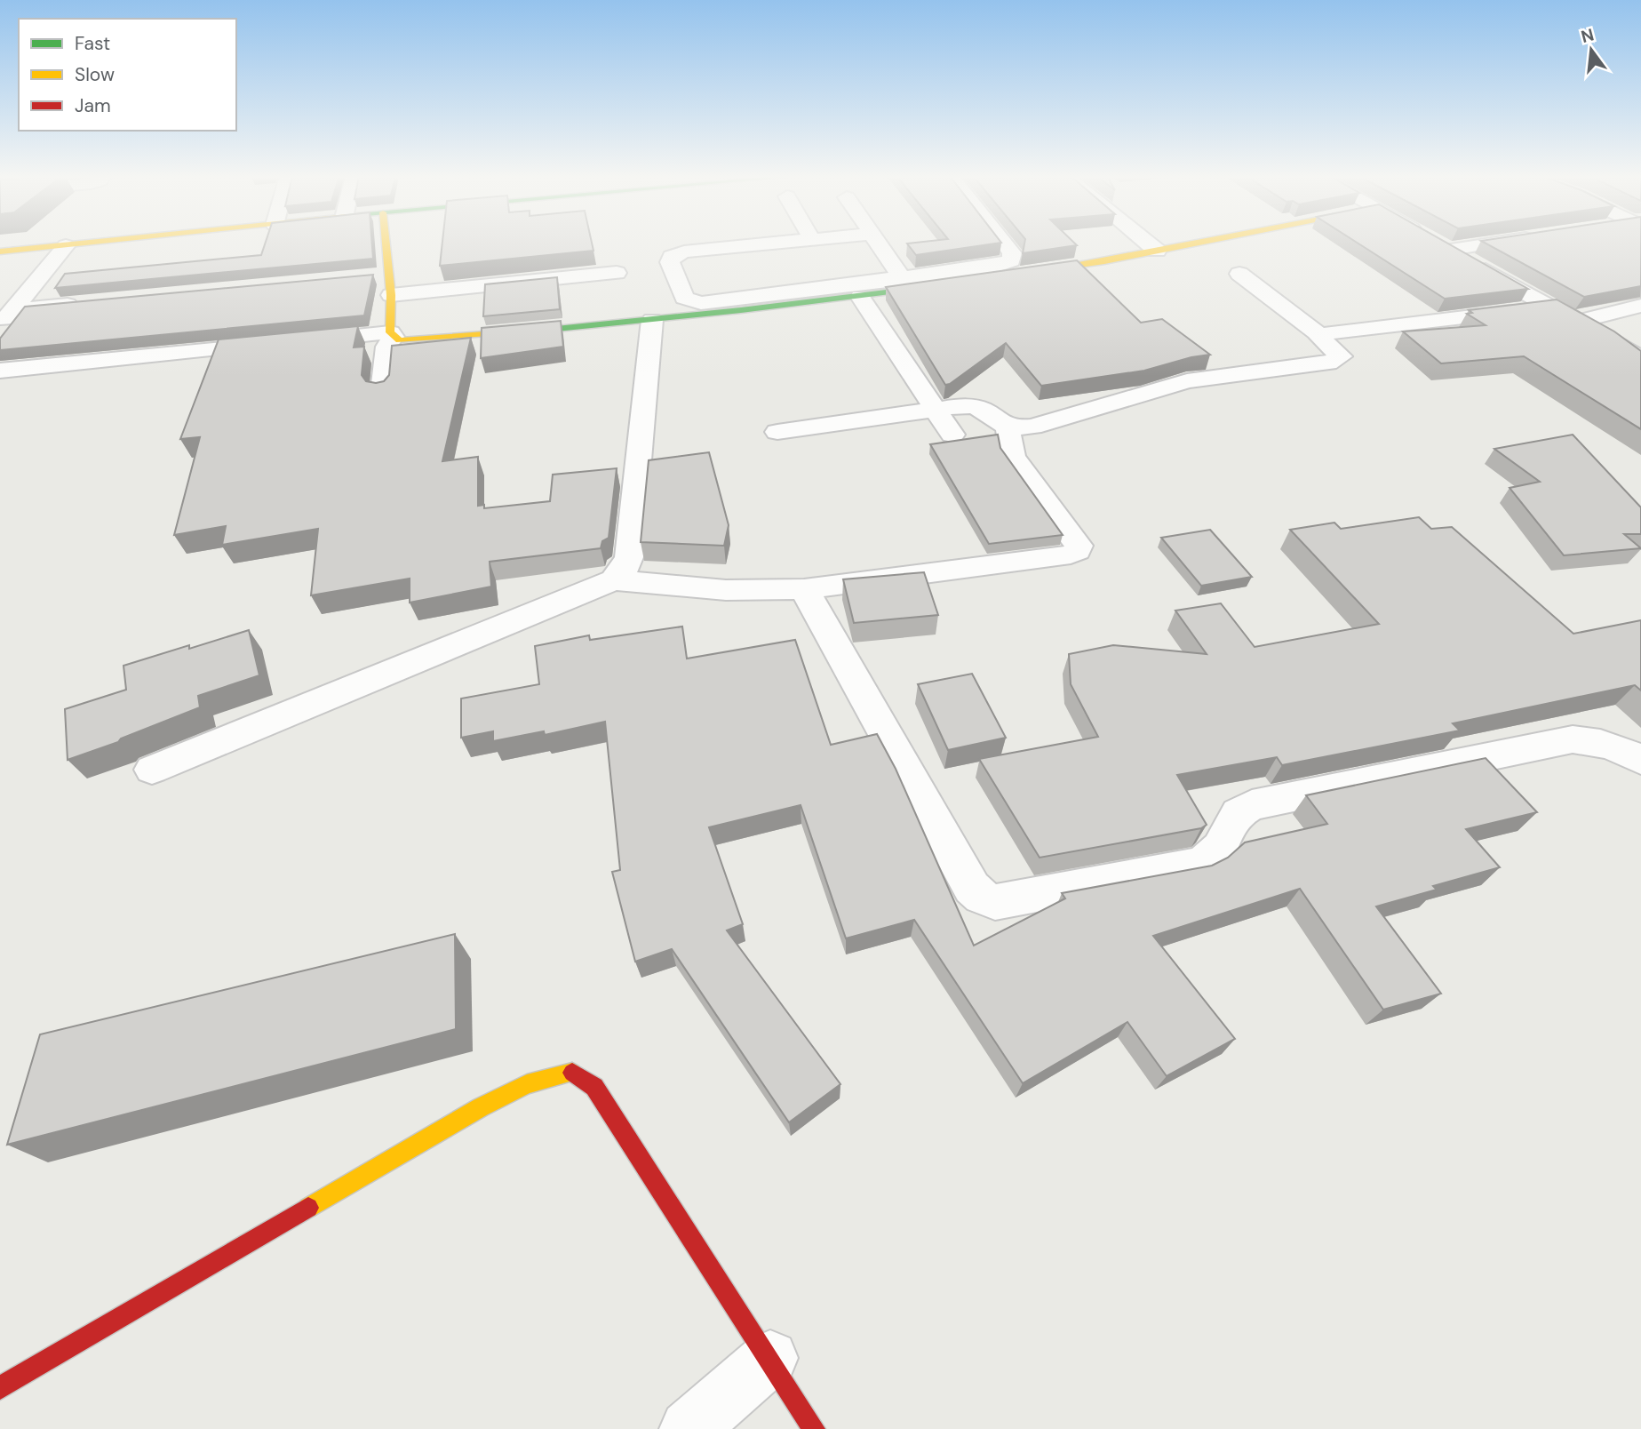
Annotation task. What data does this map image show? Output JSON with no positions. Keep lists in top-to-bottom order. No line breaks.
{"legend":["Fast","Slow","Jam"],"north":"top"}
